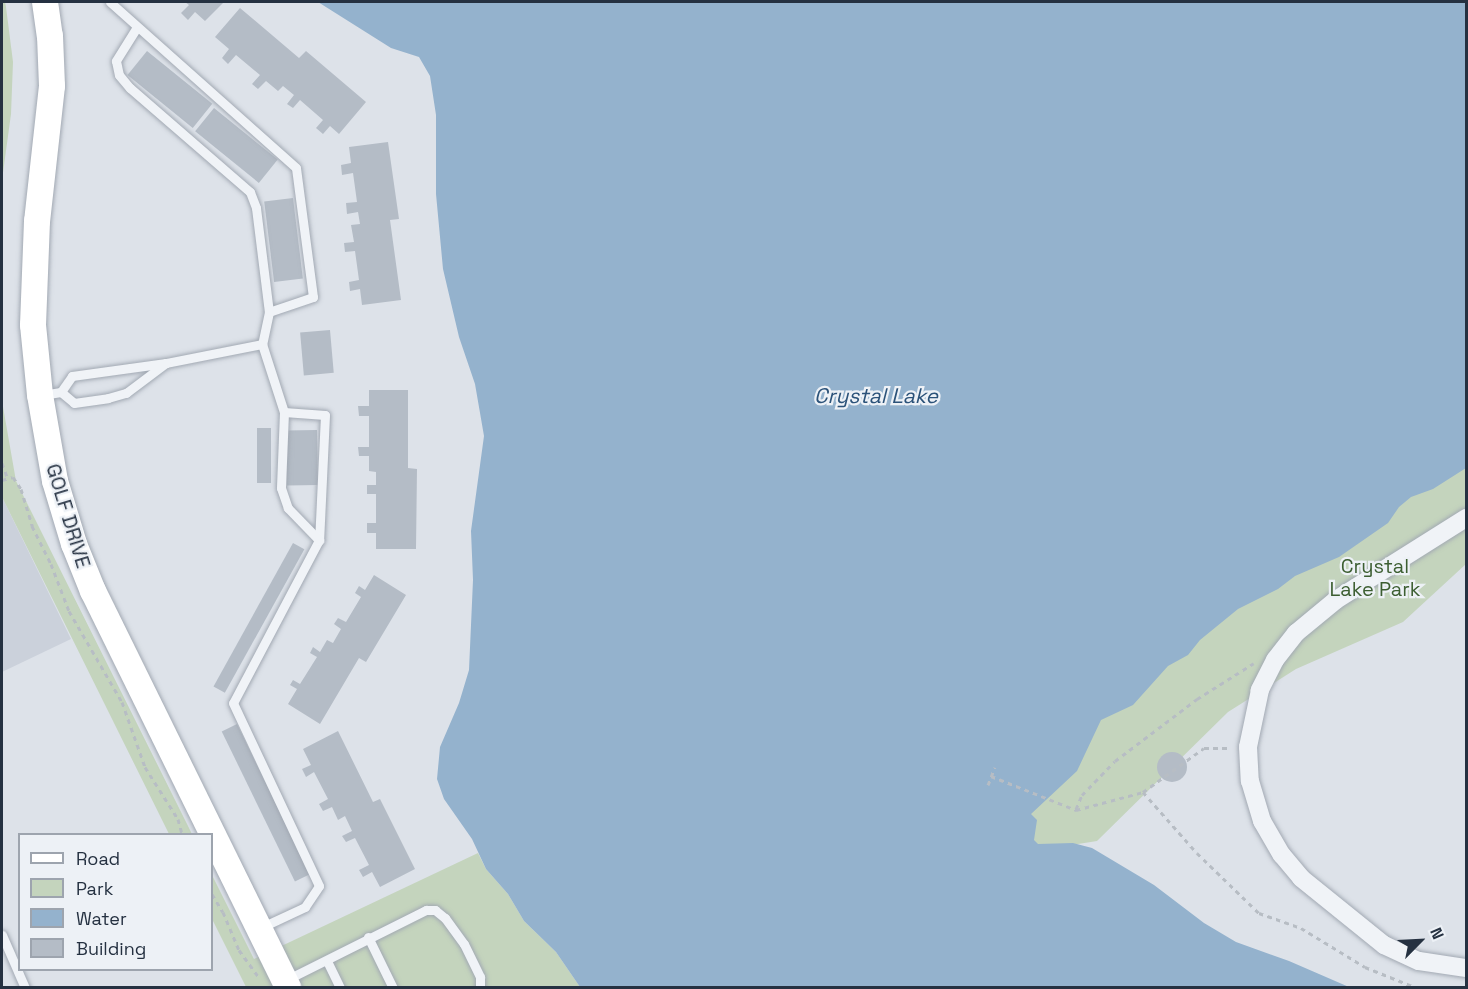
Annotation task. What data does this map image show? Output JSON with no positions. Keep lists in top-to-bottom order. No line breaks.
{"streets":{"street":["GOLF DRIVE"]},"water":["Crystal Lake"],"parks":["Crystal Lake Park"],"legend":["Road","Park","Water","Building"],"north":"top right"}
